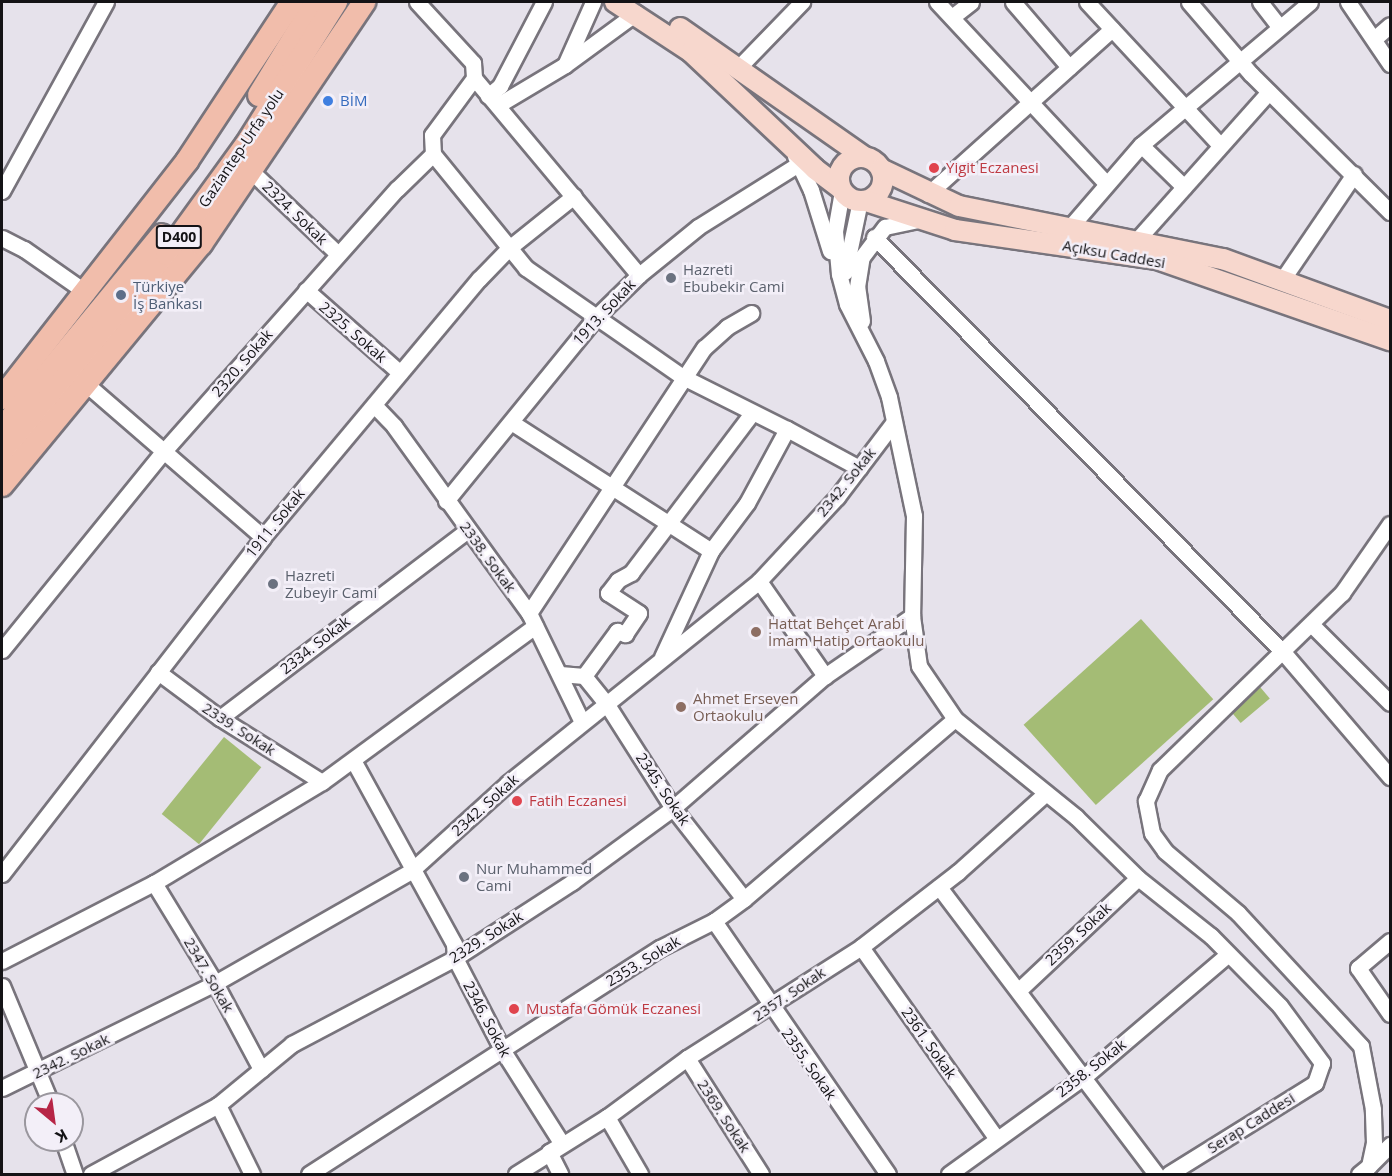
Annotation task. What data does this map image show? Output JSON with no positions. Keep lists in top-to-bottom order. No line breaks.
{"streets":{"highway":["Gaziantep-Urfa yolu","D400"],"main road":["Açıksu Caddesi"],"street":["2324. Sokak","1913. Sokak","2325. Sokak","2320. Sokak","2342. Sokak","1911. Sokak","2338. Sokak","2334. Sokak","2339. Sokak","2345. Sokak","2359. Sokak","2329. Sokak","2353. Sokak","2347. Sokak","2357. Sokak","2346. Sokak","2361. Sokak","2355. Sokak","2358. Sokak","2369. Sokak","Serap Caddesi"]},"crossings":[["2324. Sokak","2320. Sokak"],["1913. Sokak","2338. Sokak"],["2325. Sokak","2320. Sokak"],["2325. Sokak","1911. Sokak"],["2342. Sokak","2338. Sokak"],["2342. Sokak","2345. Sokak"],["2342. Sokak","2347. Sokak"],["2342. Sokak","2346. Sokak"],["1911. Sokak","2338. Sokak"],["1911. Sokak","2339. Sokak"],["2338. Sokak","2334. Sokak"],["2334. Sokak","2339. Sokak"],["2345. Sokak","2329. Sokak"],["2345. Sokak","2353. Sokak"],["2329. Sokak","2347. Sokak"],["2329. Sokak","2346. Sokak"],["2353. Sokak","2346. Sokak"],["2353. Sokak","2355. Sokak"],["2357. Sokak","2346. Sokak"],["2357. Sokak","2361. Sokak"],["2357. Sokak","2355. Sokak"],["2357. Sokak","2369. Sokak"],["2361. Sokak","2358. Sokak"],["2358. Sokak","Serap Caddesi"]],"places":["BİM","Yigit Eczanesi","Hazreti Ebubekir Cami","Türkiye İş Bankası","Hazreti Zubeyir Cami","Hattat Behçet Arabi İmam Hatip Ortaokulu","Ahmet Erseven Ortaokulu","Fatih Eczanesi","Nur Muhammed Cami","Mustafa Gömük Eczanesi"],"north":"bottom right"}
